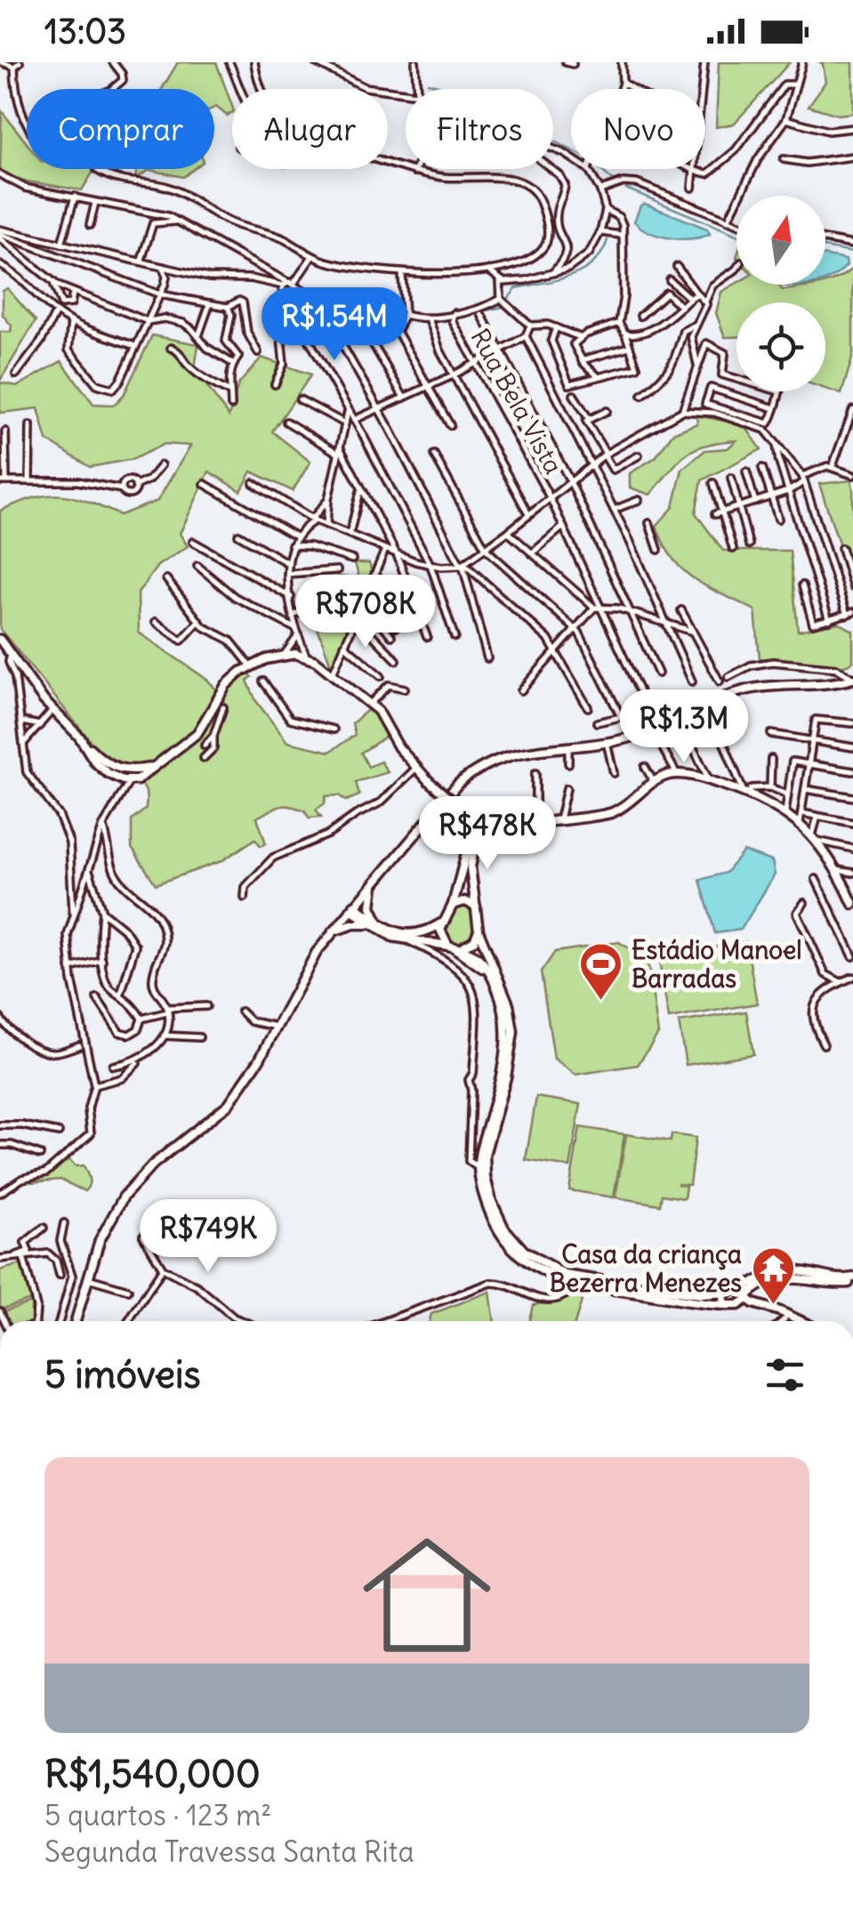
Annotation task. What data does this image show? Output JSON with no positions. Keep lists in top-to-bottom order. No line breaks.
{"streets":{"street":["Rua Bela Vista"]},"places":{"sports":["Estádio Manoel Barradas"],"temple":["Casa da criança Bezerra Menezes"]},"north":"top","page":{"status":"13:03","chip":["Comprar","Alugar","Filtros","Novo"],"price":["R$1.54M","R$708K","R$1.3M","R$478K","R$749K"],"heading":"5 imóveis","list":[{"name":"R$1,540,000","note":"5 quartos · 123 m² · Segunda Travessa Santa Rita"}]}}
